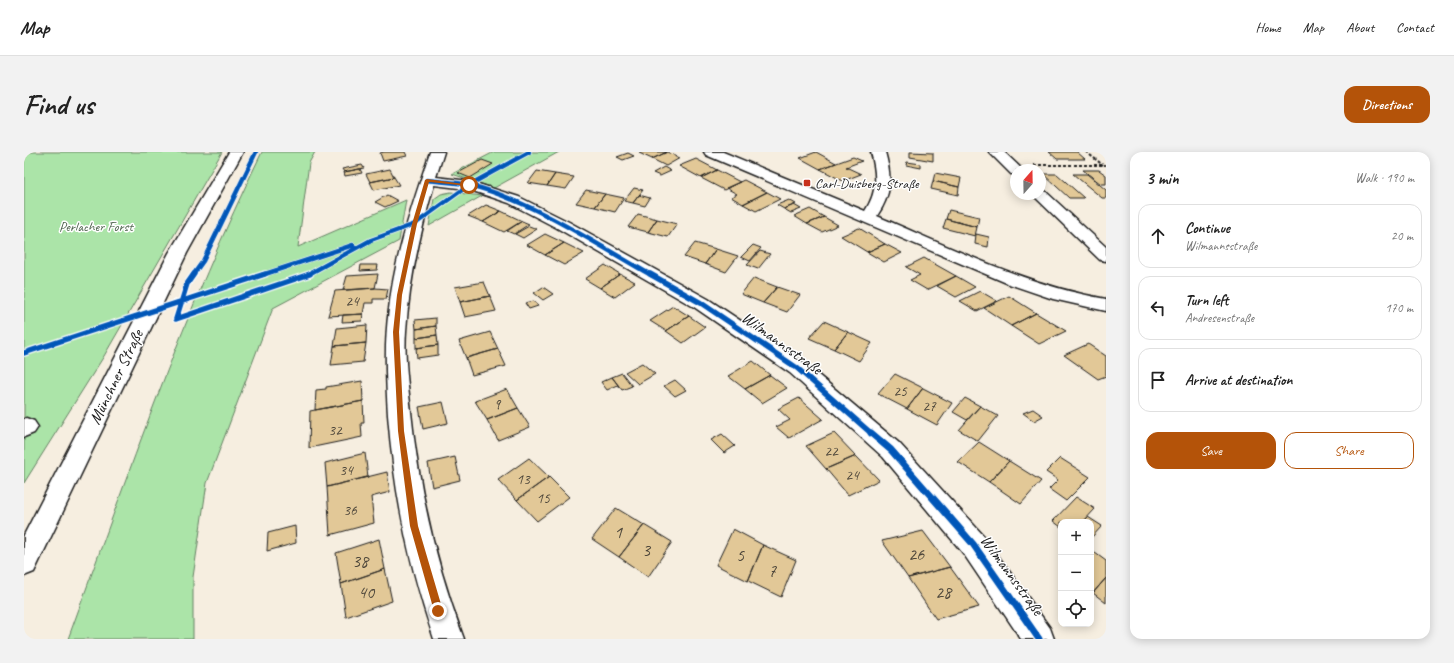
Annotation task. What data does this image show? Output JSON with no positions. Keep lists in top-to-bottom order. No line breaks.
{"streets":{"street":["Wilmannsstraße","Münchner Straße"]},"parks":["Perlacher Forst"],"places":{"transit":["Carl-Duisberg-Straße"]},"house_numbers":["24","25","9","27","32","22","34","24","13","15","36","1","3","26","5","38","7","40","28"],"north":"top","page":{"header":"Map","nav":["Home","Map","About","Contact"],"buttons":["Directions",["Save","Share"]],"title":"Find us","heading":["3 min","Walk · 190 m"],"list":[["Continue","Wilmannsstraße","20 m"],["Turn left","Andresenstraße","170 m"],"Arrive at destination"],"map_buttons":["+","−"]}}
